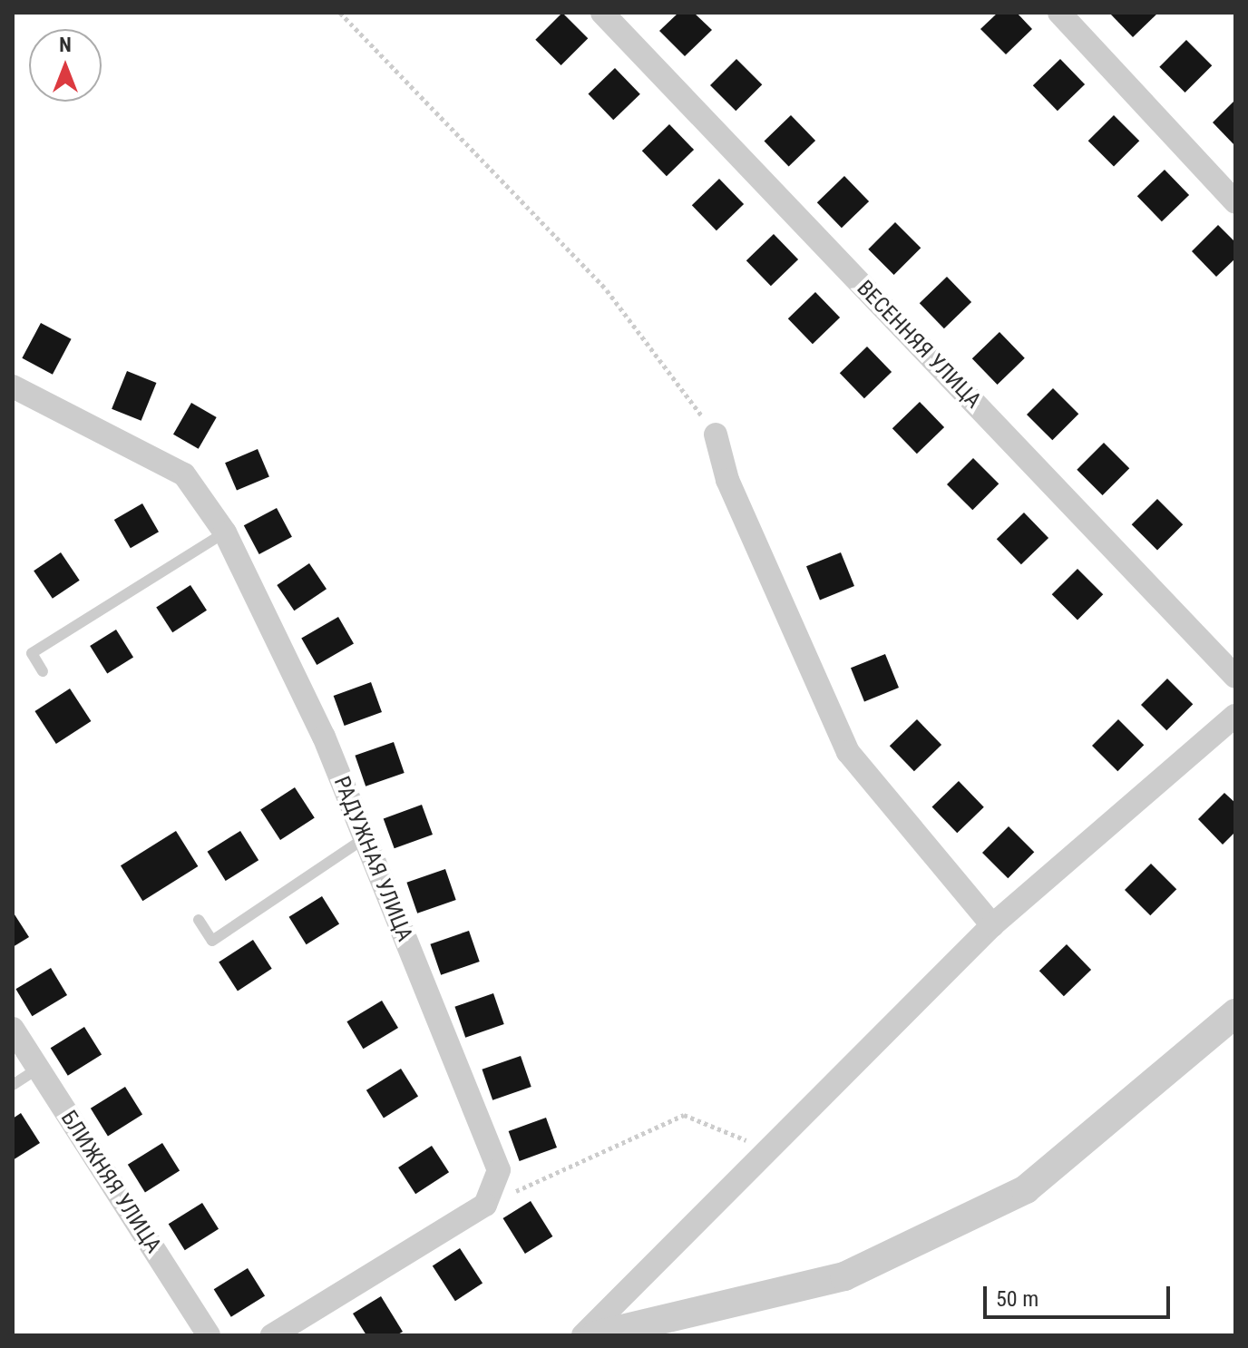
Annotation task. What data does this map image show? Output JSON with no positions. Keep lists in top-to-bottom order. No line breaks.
{"streets":{"street":["ВЕСЕННЯЯ УЛИЦА","РАДУЖНАЯ УЛИЦА","БЛИЖНЯЯ УЛИЦА"]},"scale_bar":"50 m","north":"top"}
